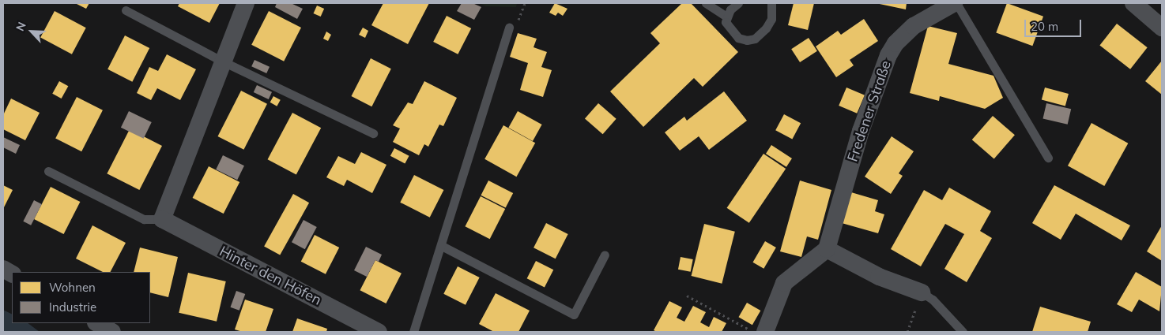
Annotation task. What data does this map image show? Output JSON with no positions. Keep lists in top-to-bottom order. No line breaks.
{"streets":{"street":["Fredener Straße","Hinter den Höfen"]},"legend":["Wohnen","Industrie"],"scale_bar":"20 m","north":"top left"}
